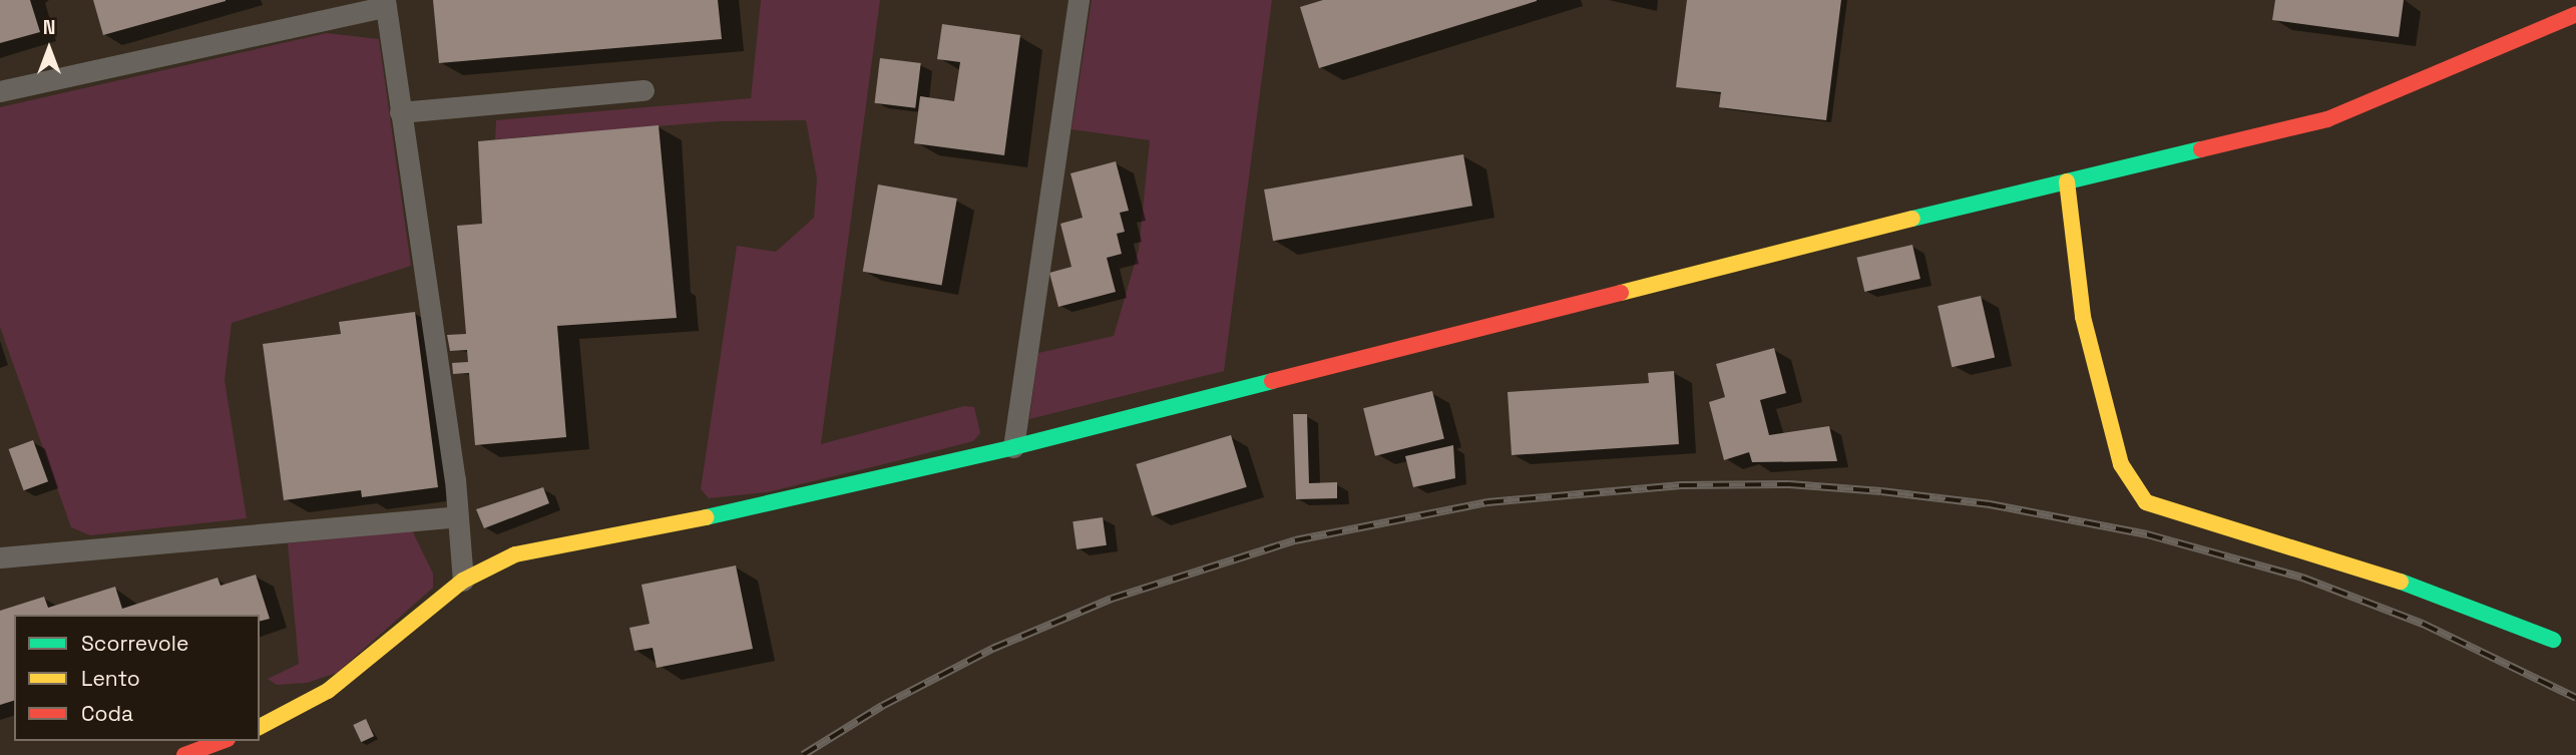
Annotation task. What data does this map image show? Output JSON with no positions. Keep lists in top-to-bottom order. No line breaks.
{"legend":["Scorrevole","Lento","Coda"],"north":"top"}
